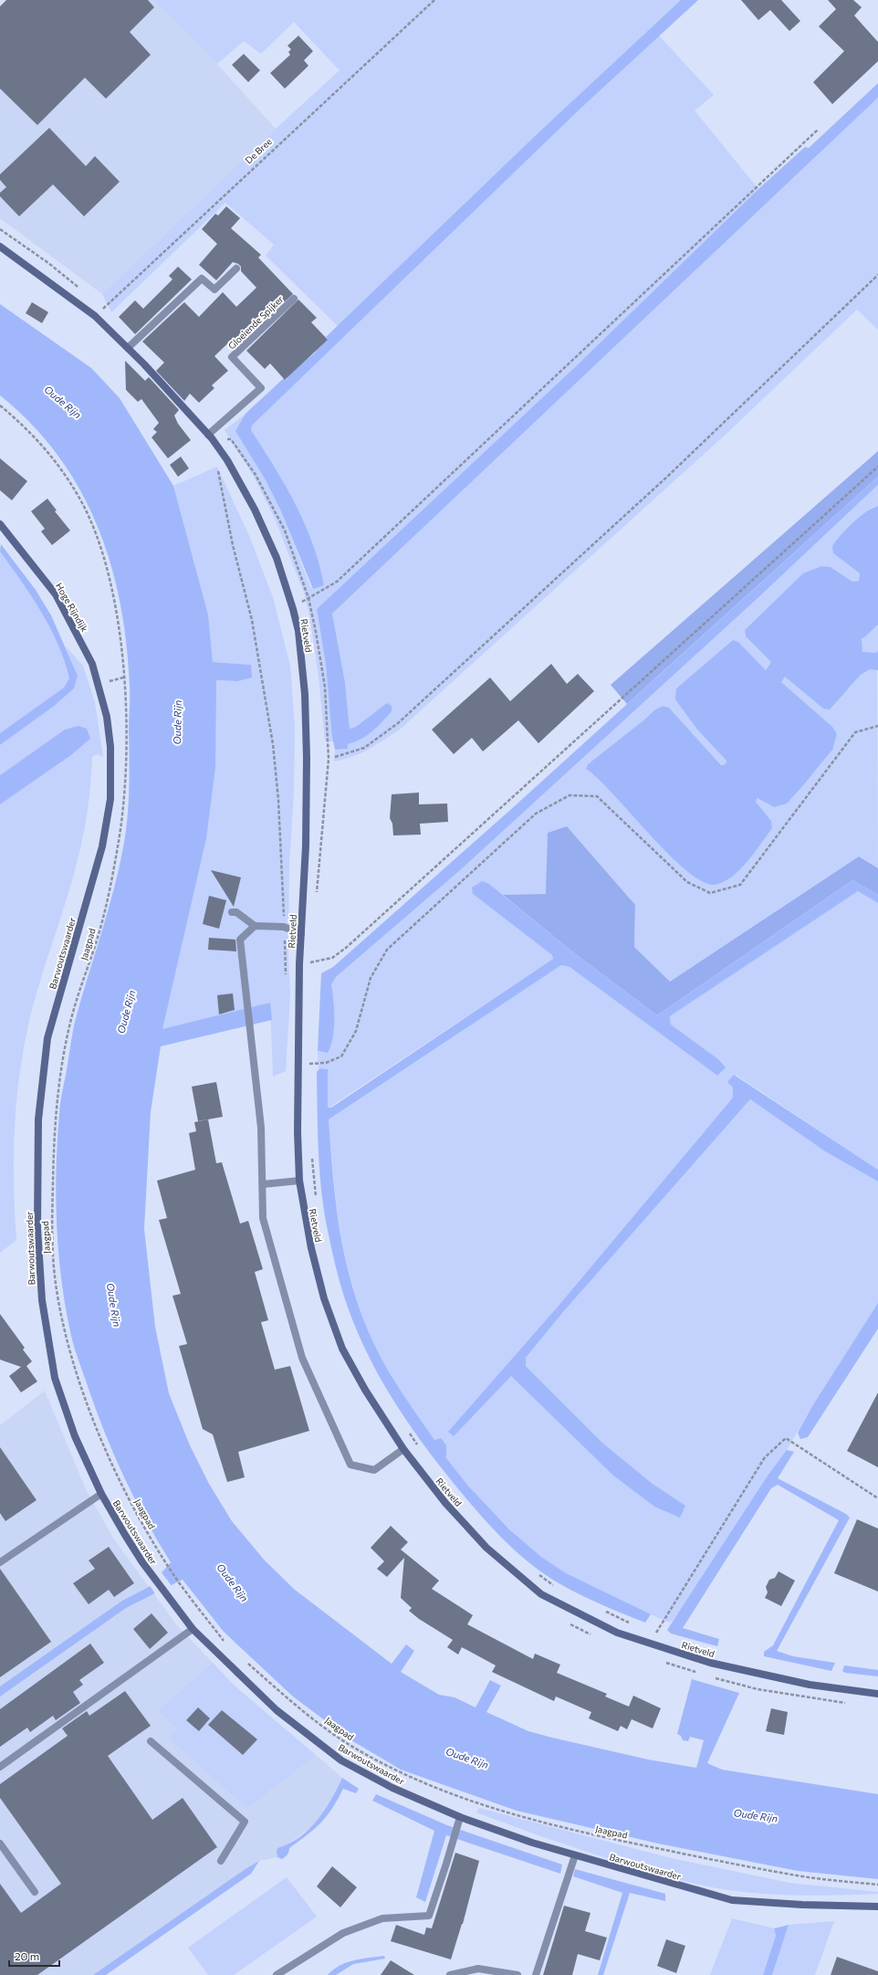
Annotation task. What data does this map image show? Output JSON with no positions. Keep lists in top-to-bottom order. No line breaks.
{"streets":{"street":["Gloeiende Spijker","Hoge Rijndijk","Rietveld","Barwoutswaarder"],"path":["De Bree","Jaagpad"]},"crossings":[["Gloeiende Spijker","Rietveld"],["Hoge Rijndijk","Barwoutswaarder"]],"water":["Oude Rijn"],"scale_bar":"20 m"}
